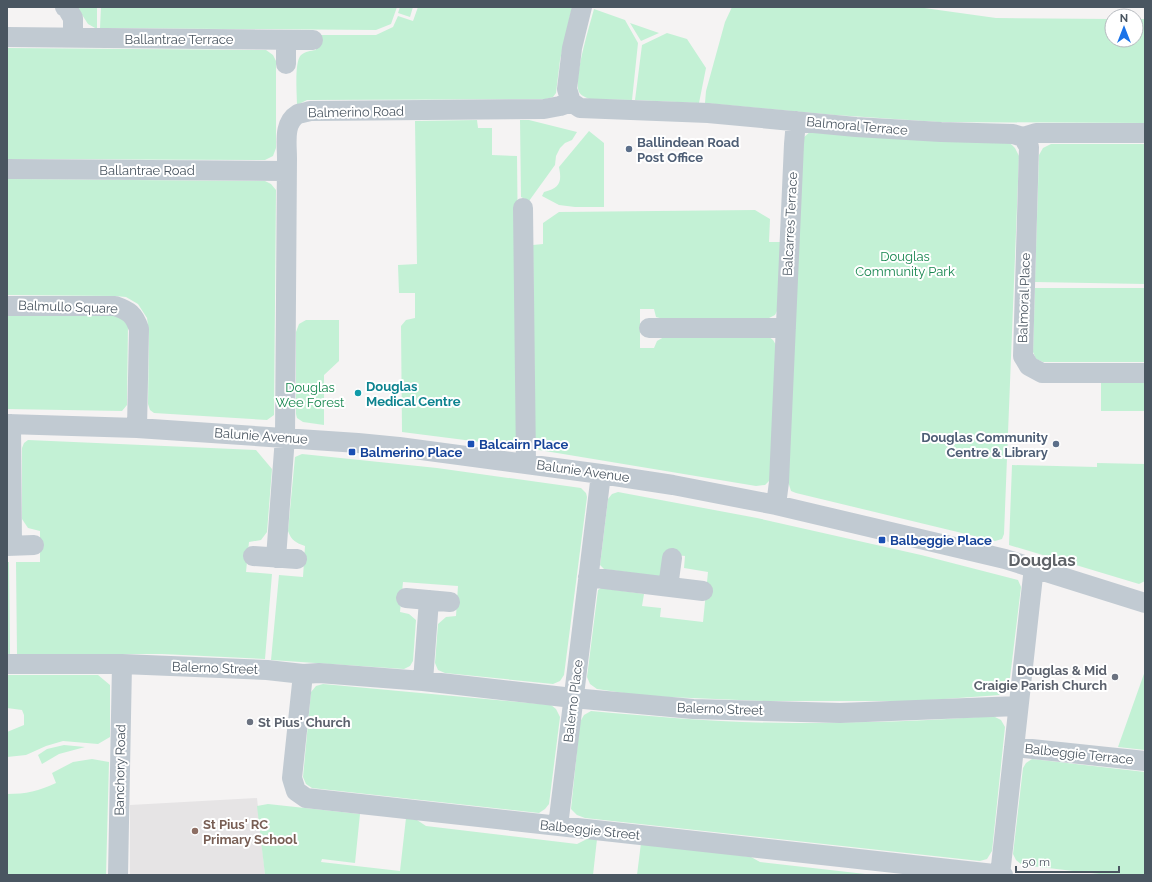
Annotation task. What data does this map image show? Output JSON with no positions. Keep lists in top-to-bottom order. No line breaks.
{"streets":{"street":["Ballantrae Terrace","Balmerino Road","Balmoral Terrace","Ballantrae Road","Balcarres Terrace","Balmoral Place","Balmullo Square","Balunie Avenue","Balerno Street","Balerno Place","Balbeggie Terrace","Banchory Road","Balbeggie Street"]},"crossings":[["Balmerino Road","Balmoral Terrace"],["Balmerino Road","Ballantrae Road"],["Balmerino Road","Balunie Avenue"],["Balmoral Terrace","Balcarres Terrace"],["Balmoral Terrace","Balmoral Place"],["Balcarres Terrace","Balunie Avenue"],["Balmullo Square","Balunie Avenue"],["Balunie Avenue","Balerno Place"],["Balerno Street","Balerno Place"],["Balerno Street","Banchory Road"],["Balerno Street","Balbeggie Street"],["Balerno Place","Balbeggie Street"]],"districts":["Douglas"],"parks":["Douglas Community Park","Douglas Wee Forest"],"places":{"other":["Ballindean Road Post Office","Douglas Medical Centre","Douglas Community Centre & Library","Douglas & Mid Craigie Parish Church","St Pius' Church","St Pius' RC Primary School"],"transit":["Balcairn Place","Balmerino Place","Balbeggie Place"]},"scale_bar":"50 m","north":"top"}
